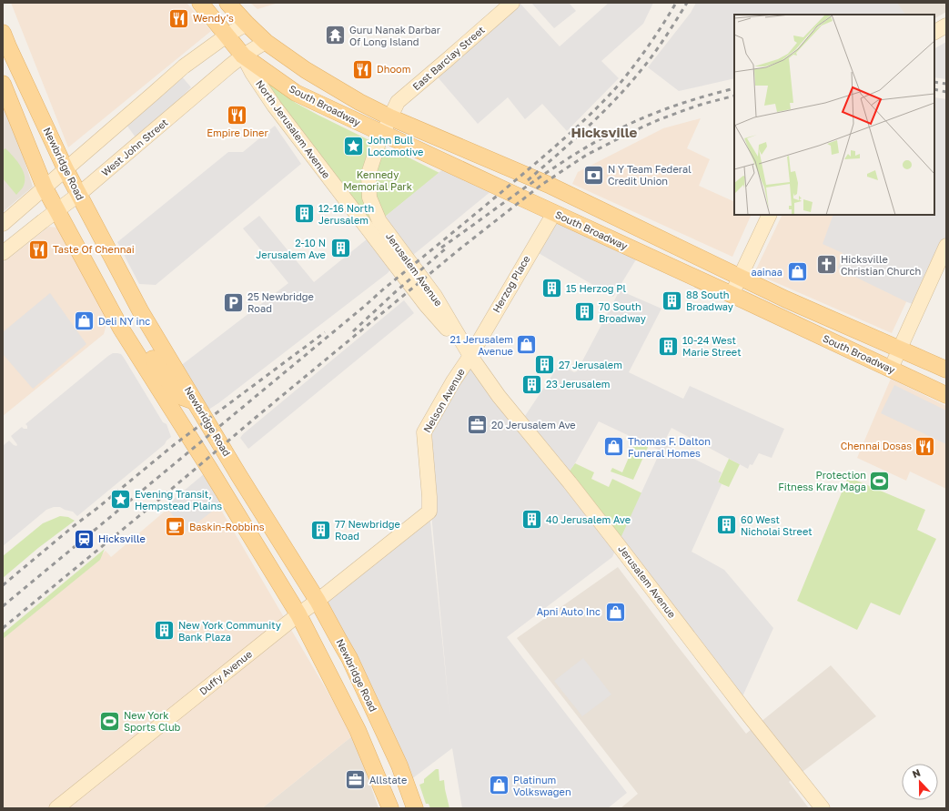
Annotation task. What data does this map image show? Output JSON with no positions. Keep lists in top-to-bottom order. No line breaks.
{"streets":{"main road":["East Barclay Street","South Broadway","North Jerusalem Avenue","West John Street","Newbridge Road","Jerusalem Avenue","Herzog Place","Nelson Avenue","Duffy Avenue"]},"crossings":[["East Barclay Street","South Broadway"],["East Barclay Street","Jerusalem Avenue"],["South Broadway","North Jerusalem Avenue"],["South Broadway","West John Street"],["South Broadway","Jerusalem Avenue"],["South Broadway","Herzog Place"],["North Jerusalem Avenue","West John Street"],["North Jerusalem Avenue","Jerusalem Avenue"],["West John Street","Newbridge Road"],["Newbridge Road","Duffy Avenue"],["Jerusalem Avenue","Herzog Place"],["Jerusalem Avenue","Nelson Avenue"],["Herzog Place","Nelson Avenue"],["Nelson Avenue","Duffy Avenue"]],"districts":["Hicksville"],"parks":["Kennedy Memorial Park"],"places":{"restaurant":["Wendy's","Dhoom","Empire Diner","Taste Of Chennai","Chennai Dosas"],"temple":["Guru Nanak Darbar Of Long Island"],"place":["John Bull Locomotive","Evening Transit, Hempstead Plains"],"bank":["N Y Team Federal Credit Union"],"building":["12-16 North Jerusalem","2-10 N Jerusalem Ave","15 Herzog Pl","88 South Broadway","70 South Broadway","10-24 West Marie Street","27 Jerusalem","23 Jerusalem","40 Jerusalem Ave","60 West Nicholai Street","77 Newbridge Road","New York Community Bank Plaza"],"church":["Hicksville Christian Church"],"shop":["aainaa","Deli NY inc","21 Jerusalem Avenue","Thomas F. Dalton Funeral Homes","Apni Auto Inc","Platinum Volkswagen"],"parking":["25 Newbridge Road"],"office":["20 Jerusalem Ave","Allstate"],"sports":["Protection Fitness Krav Maga","New York Sports Club"],"cafe":["Baskin-Robbins"],"station":["Hicksville"]},"north":"top"}
